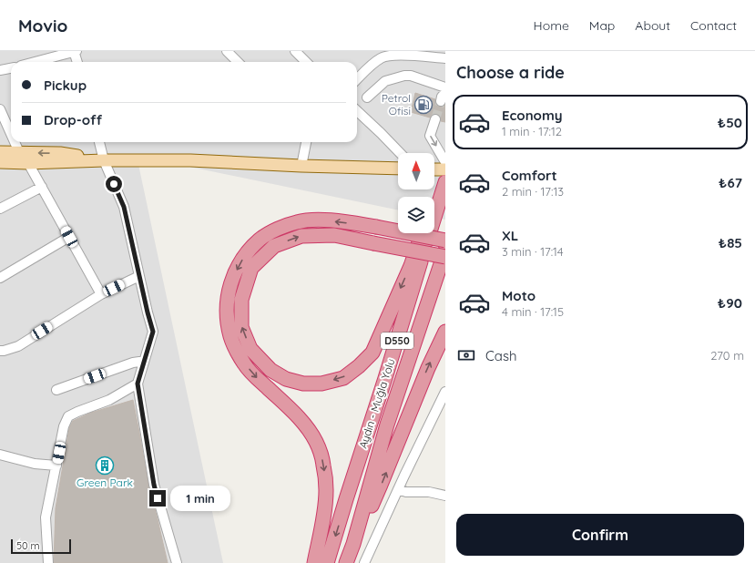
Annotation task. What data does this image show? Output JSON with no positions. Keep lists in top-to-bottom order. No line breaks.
{"streets":{"highway":["D550","Aydın - Muğla Yolu"]},"places":{"fuel station":["Petrol Ofisi"],"building":["Green Park"]},"scale_bar":"50 m","north":"top","page":{"header":"Movio","nav":["Home","Map","About","Contact"],"heading":"Choose a ride","banner":["Pickup","Drop-off"],"list":[{"name":"Economy","note":"1 min · 17:12","value":"₺50"},{"name":"Comfort","note":"2 min · 17:13","value":"₺67"},{"name":"XL","note":"3 min · 17:14","value":"₺85"},{"name":"Moto","note":"4 min · 17:15","value":"₺90"}],"pay":["Cash","270 m"],"bubble":"1 min","buttons":"Confirm","scale":"50 m"}}
